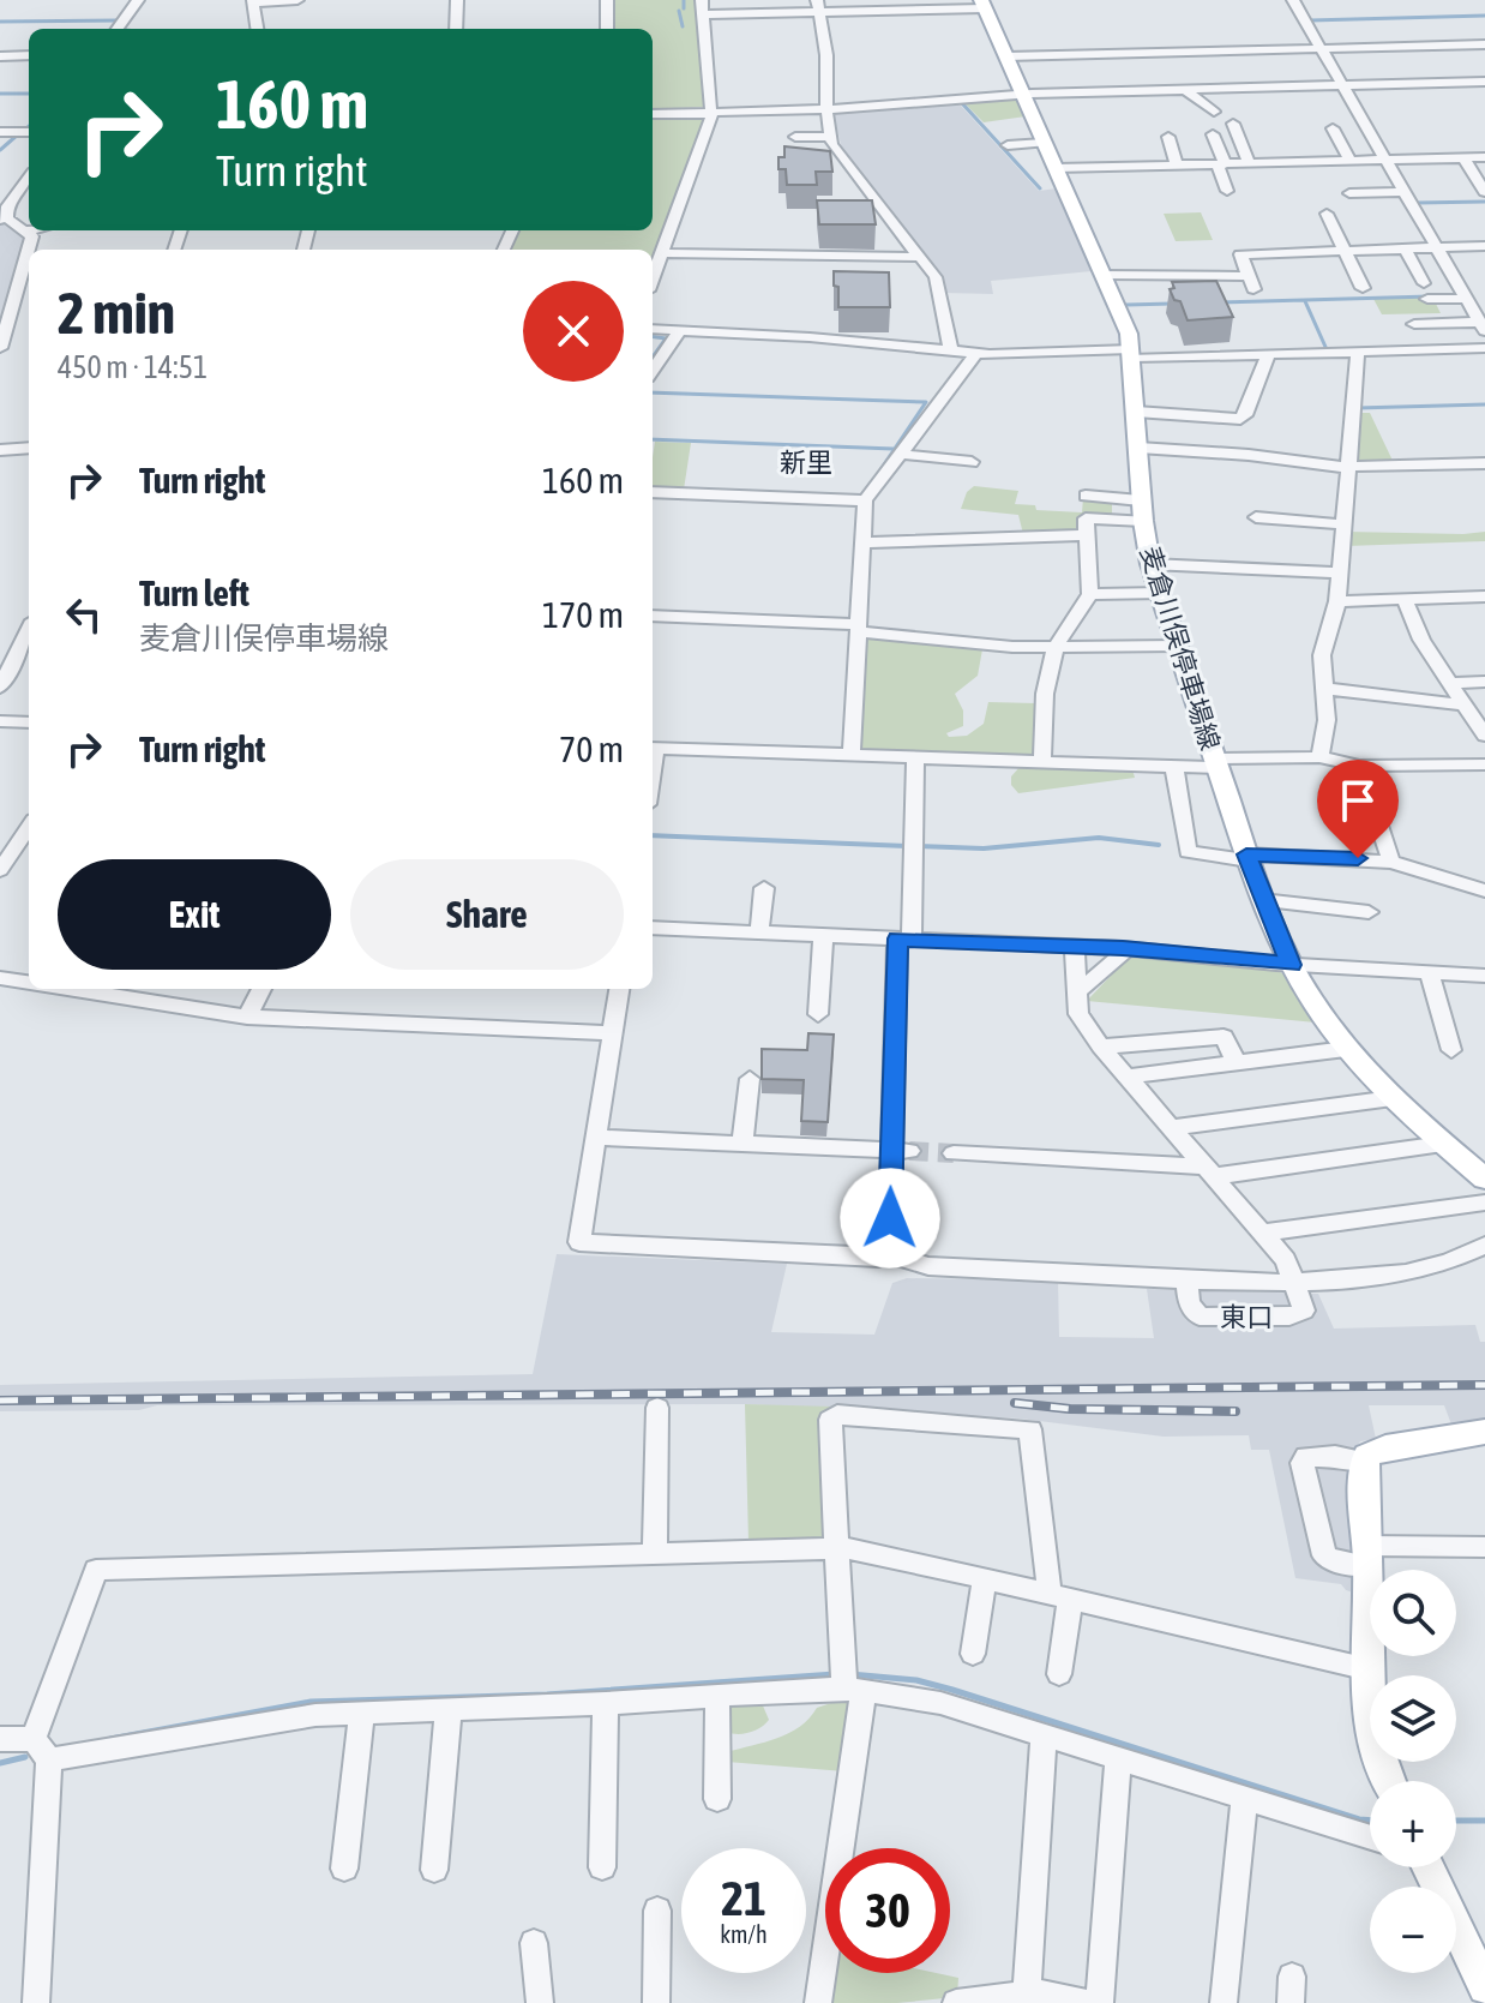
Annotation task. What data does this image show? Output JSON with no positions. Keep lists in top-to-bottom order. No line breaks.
{"streets":{"main road":["麦倉川俣停車場線"],"street":["東口"]},"districts":["新里"],"page":{"turn":["160 m","Turn right"],"heading":["2 min","450 m · 14:51"],"list":[{"name":"Turn right","value":"160 m"},{"name":"Turn left","note":"麦倉川俣停車場線","value":"170 m"},{"name":"Turn right","value":"70 m"}],"buttons":["Exit","Share"],"map_buttons":["+","−"],"speed":"21 km/h","limit":"30"}}
